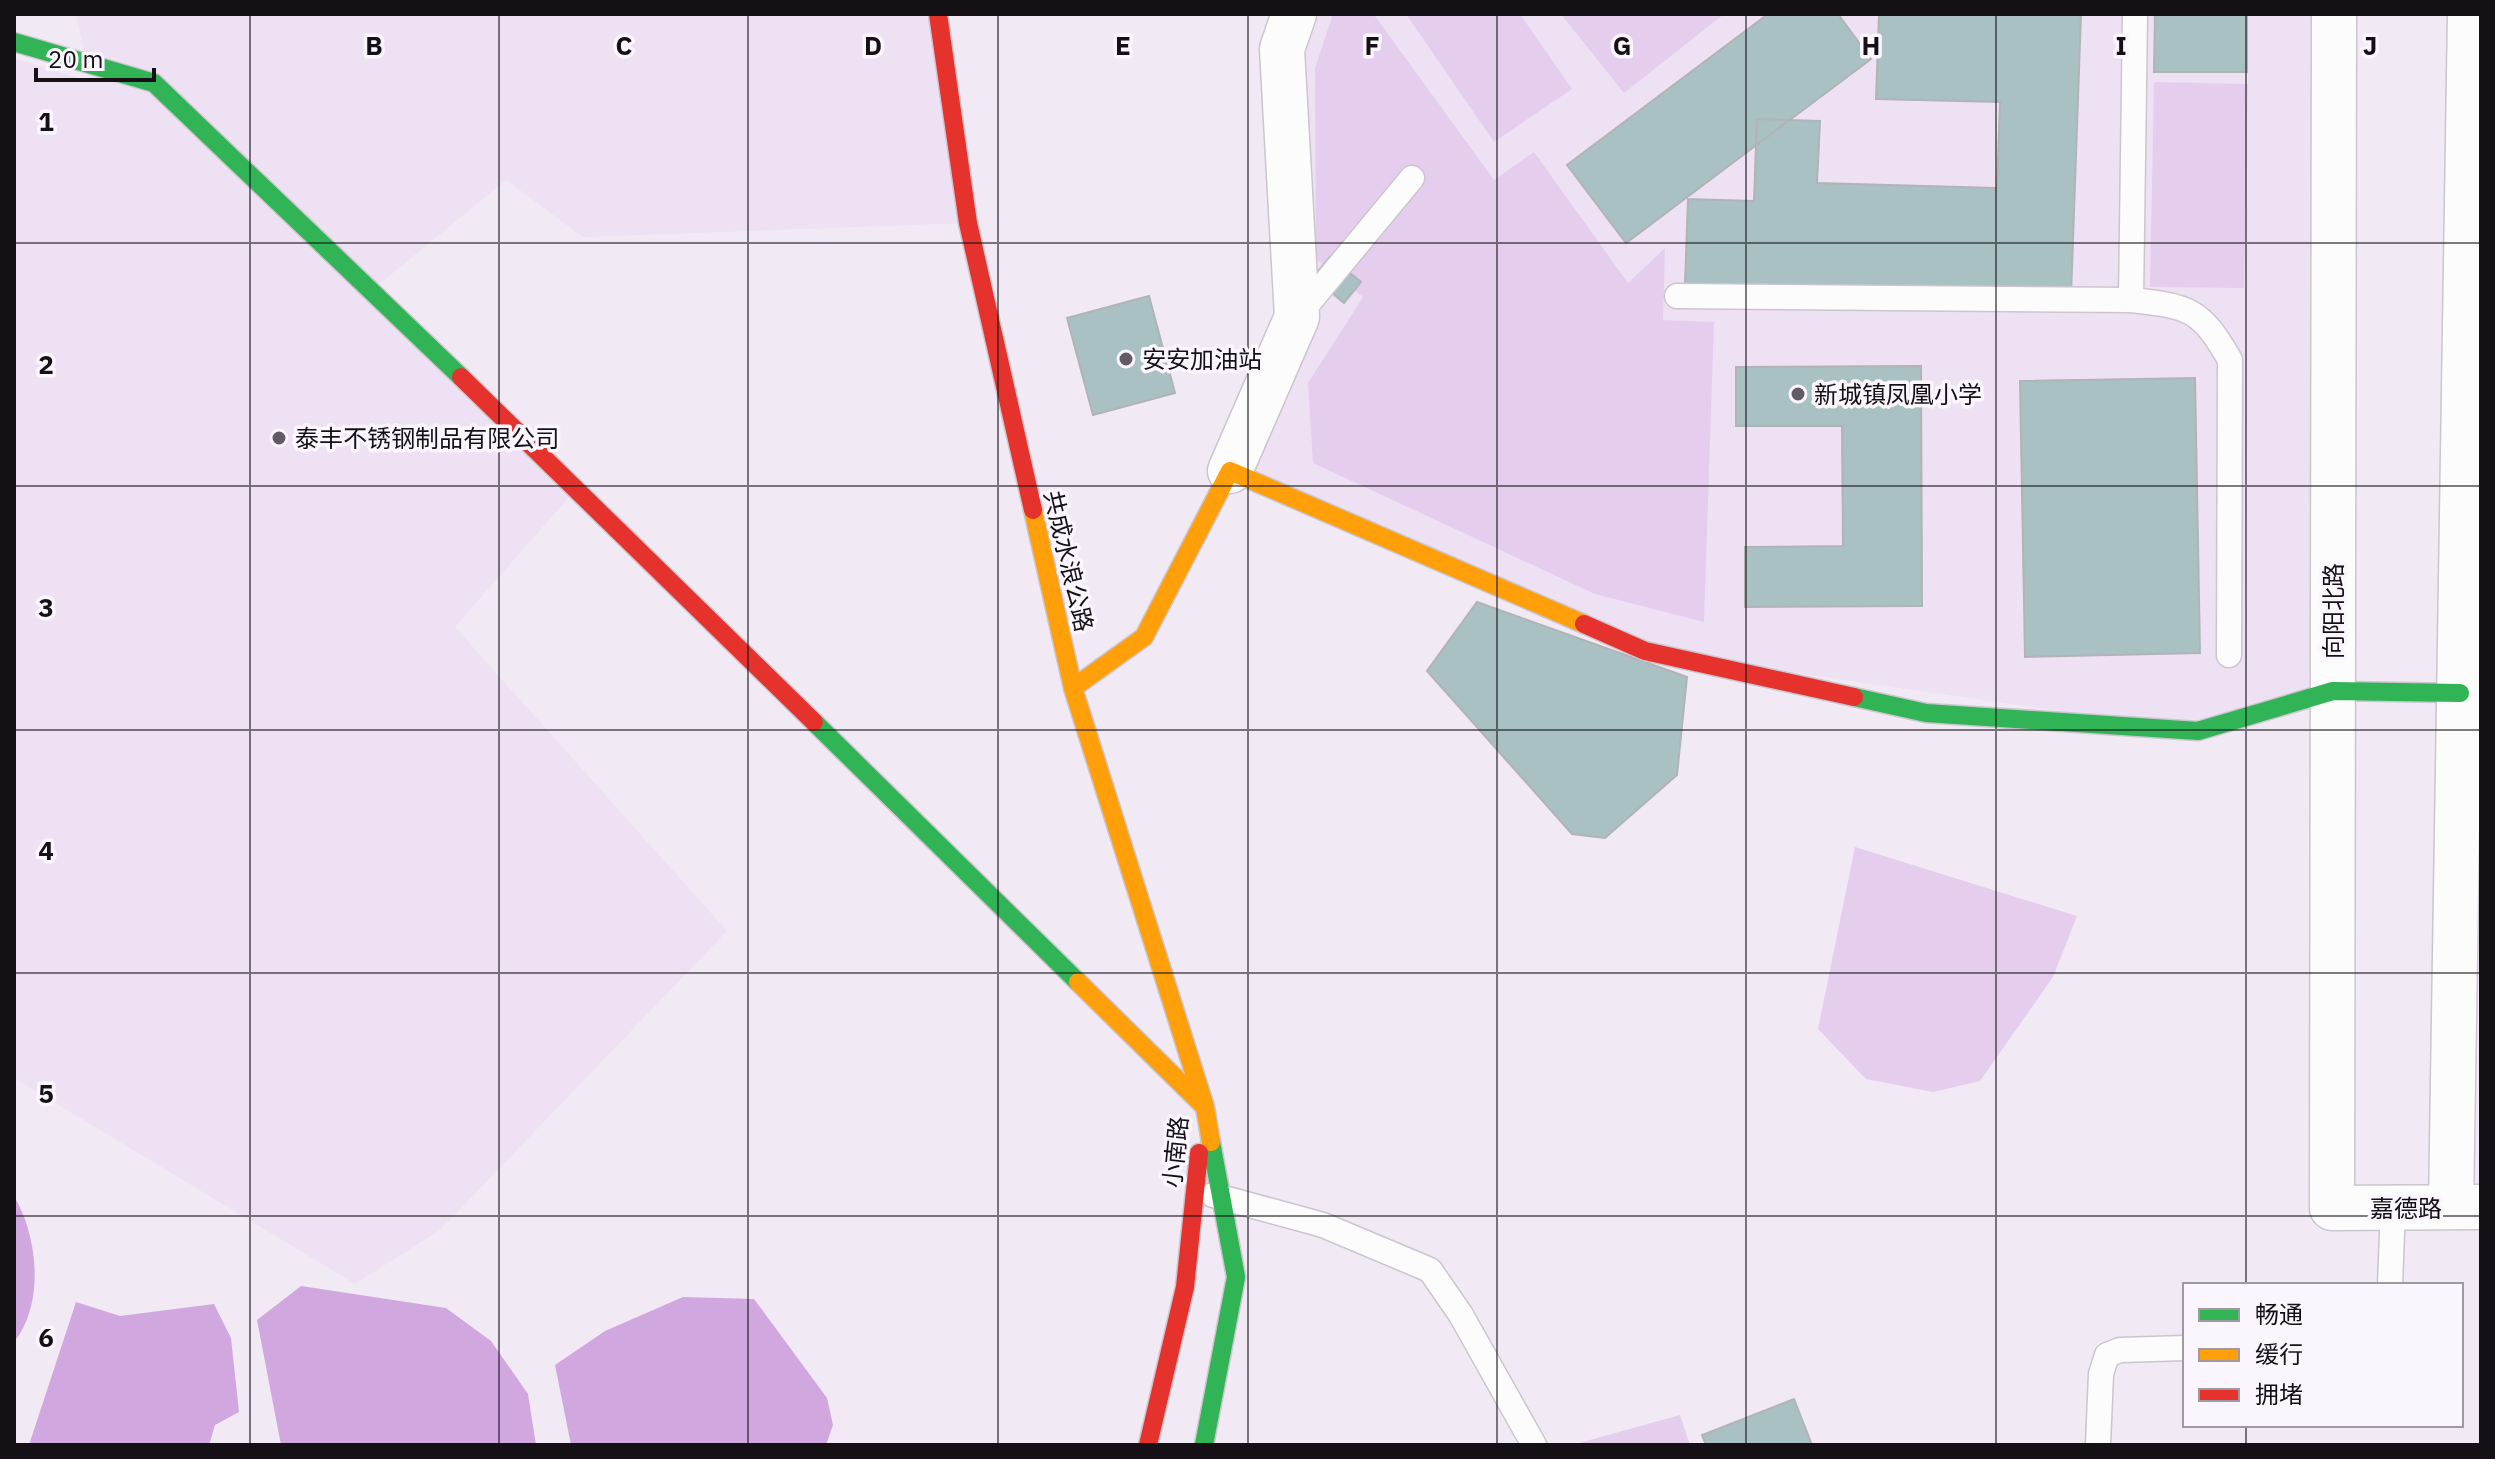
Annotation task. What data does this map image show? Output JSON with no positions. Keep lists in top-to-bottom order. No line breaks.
{"streets":{"street":["共成水浪公路","向阳北路","小南路","嘉德路"]},"crossings":[["共成水浪公路","小南路"],["向阳北路","嘉德路"]],"places":["安安加油站","新城镇凤凰小学","泰丰不锈钢制品有限公司"],"legend":["畅通","缓行","拥堵"],"scale_bar":"20 m","grid":{"columns":["B","C","D","E","F","G","H","I","J"],"rows":["1","2","3","4","5","6"]}}
